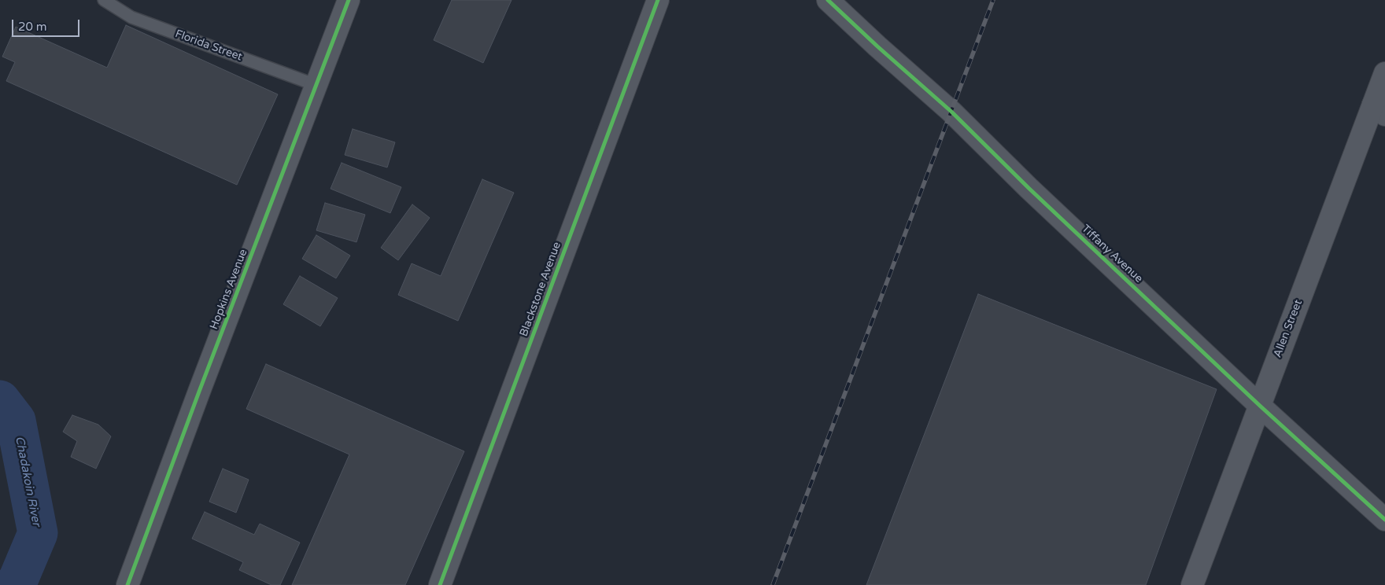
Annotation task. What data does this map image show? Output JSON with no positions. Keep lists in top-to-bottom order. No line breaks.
{"streets":{"street":["Tiffany Avenue","Hopkins Avenue","Blackstone Avenue","Allen Street"],"lane":["Florida Street"]},"crossings":[["Florida Street","Hopkins Avenue"],["Tiffany Avenue","Allen Street"]],"water":["Chadakoin River"],"scale_bar":"20 m"}
